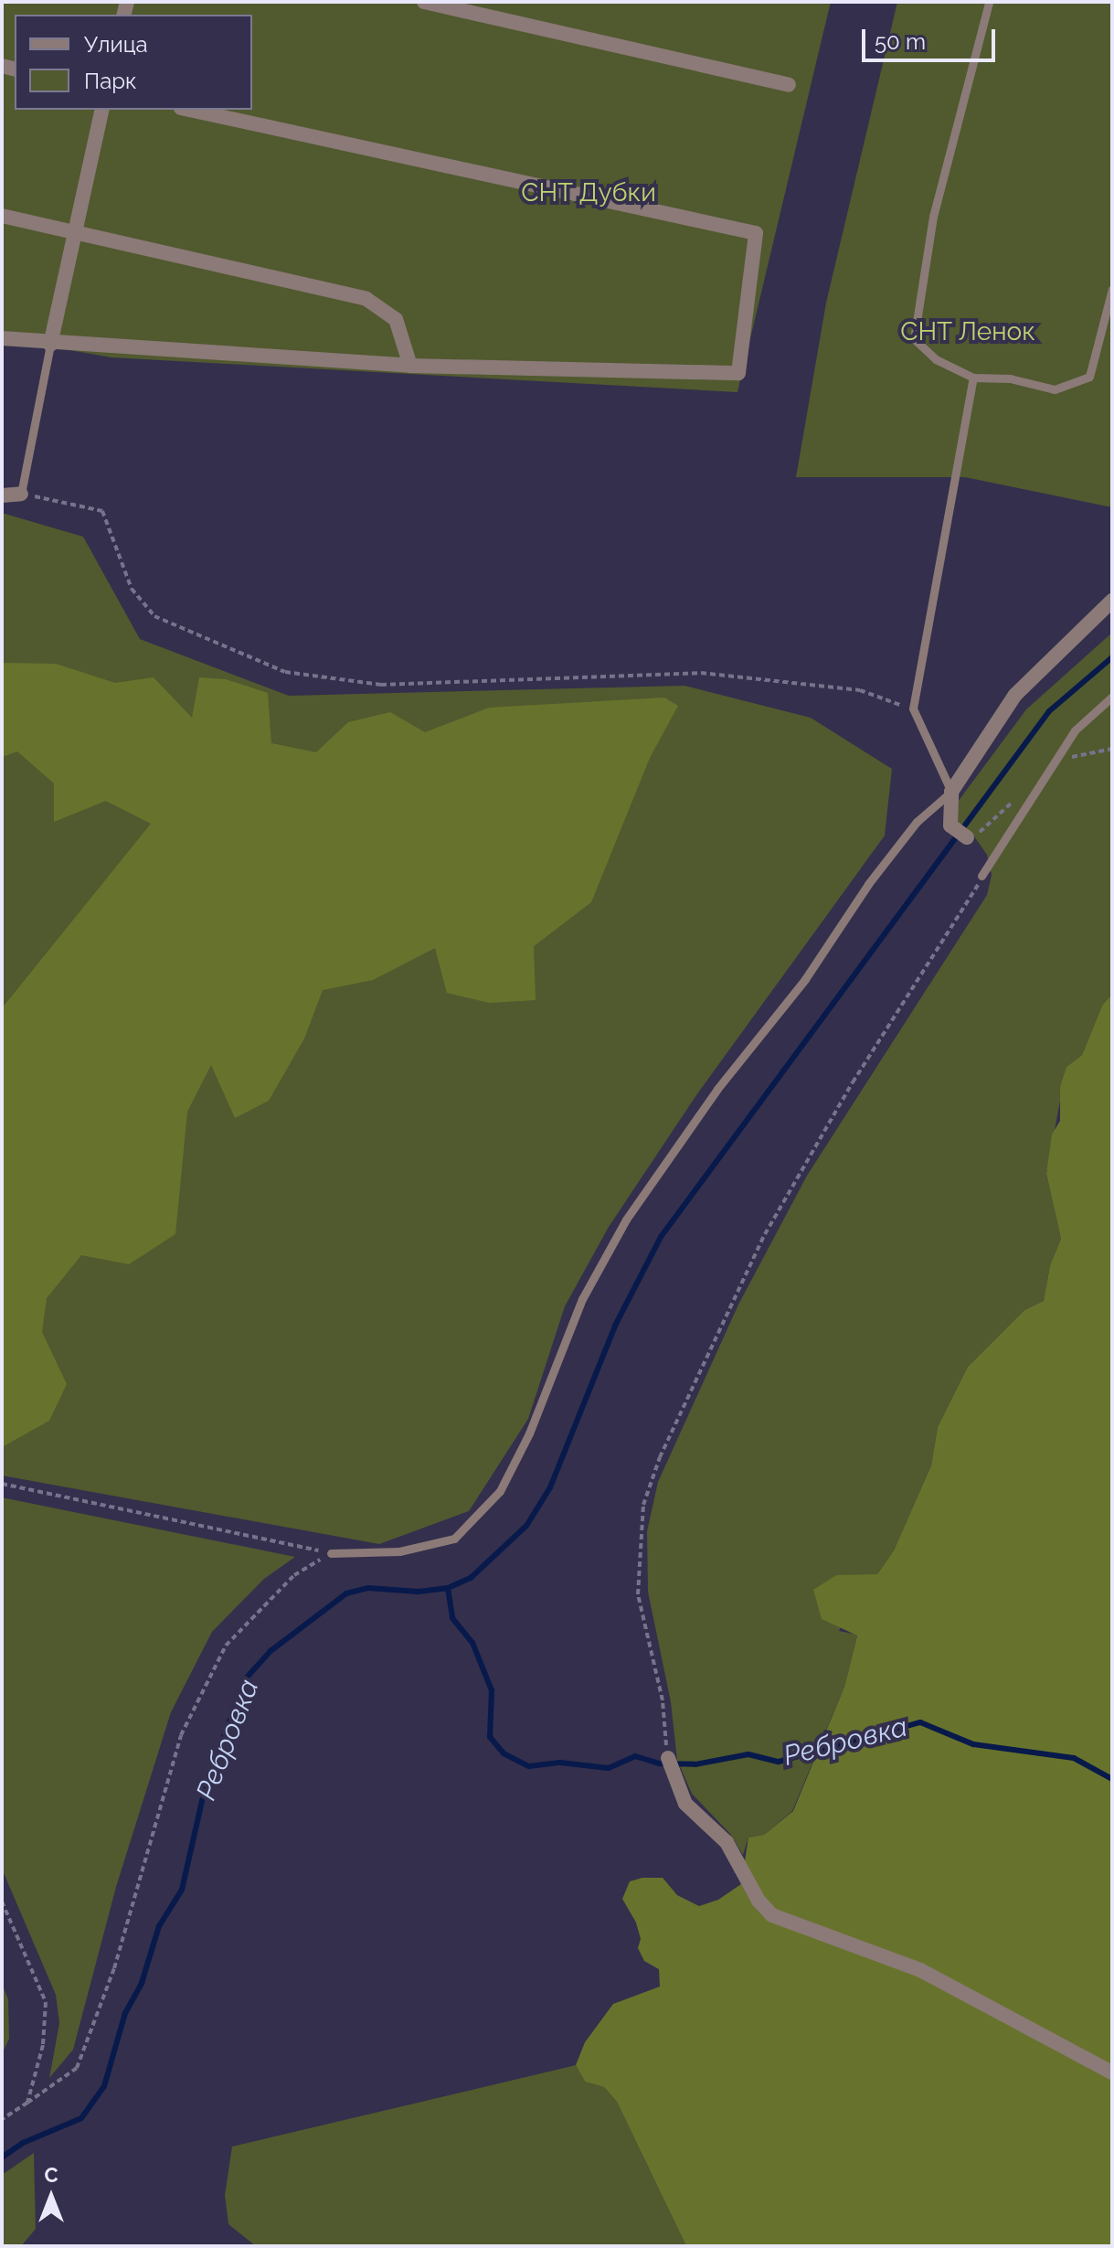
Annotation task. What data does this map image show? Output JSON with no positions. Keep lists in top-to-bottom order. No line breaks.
{"water":["Ребровка"],"parks":["СНТ Дубки","СНТ Ленок"],"legend":["Улица","Парк"],"scale_bar":"50 m","north":"top"}
